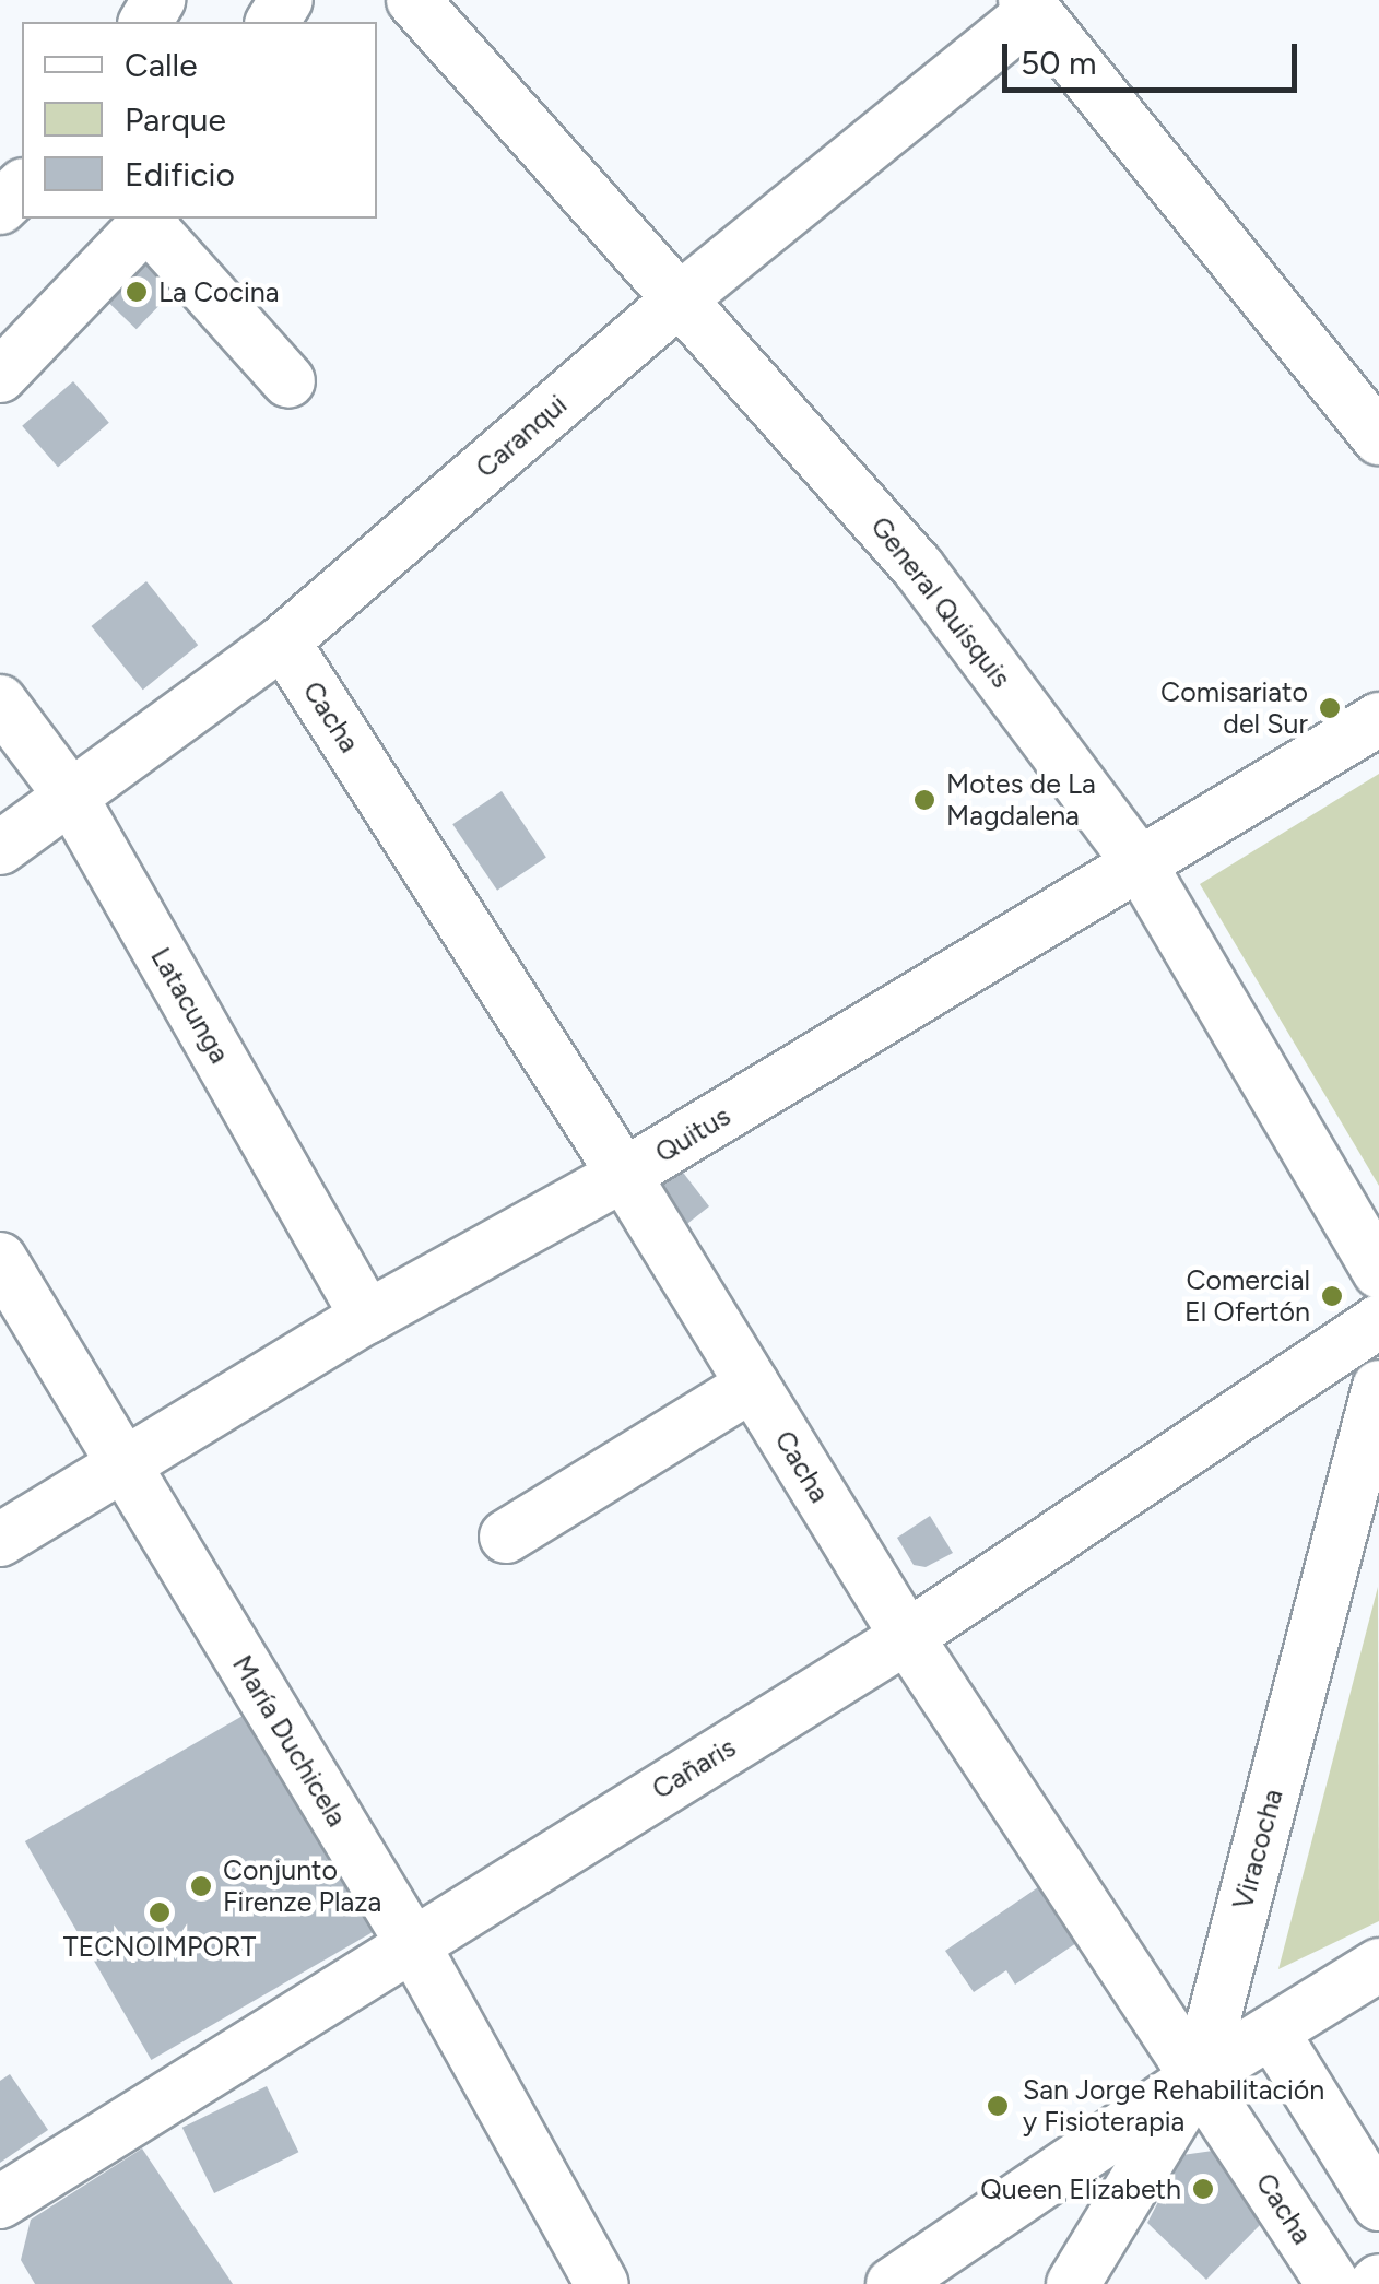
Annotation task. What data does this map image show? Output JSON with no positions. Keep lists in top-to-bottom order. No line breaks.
{"streets":{"street":["Caranqui","General Quisquis","Cacha","Latacunga","Quitus","María Duchicela","Cañaris","Viracocha"]},"crossings":[["Caranqui","General Quisquis"],["Caranqui","Cacha"],["Caranqui","Latacunga"],["General Quisquis","Quitus"],["Cacha","Quitus"],["Cacha","Cañaris"],["Cacha","Viracocha"],["Latacunga","Quitus"],["Quitus","María Duchicela"],["María Duchicela","Cañaris"]],"places":["La Cocina","Comisariato del Sur","Motes de La Magdalena","Comercial El Ofertón","Conjunto Firenze Plaza","TECNOIMPORT","San Jorge Rehabilitación y Fisioterapia","Queen Elizabeth"],"legend":["Calle","Parque","Edificio"],"scale_bar":"50 m"}
